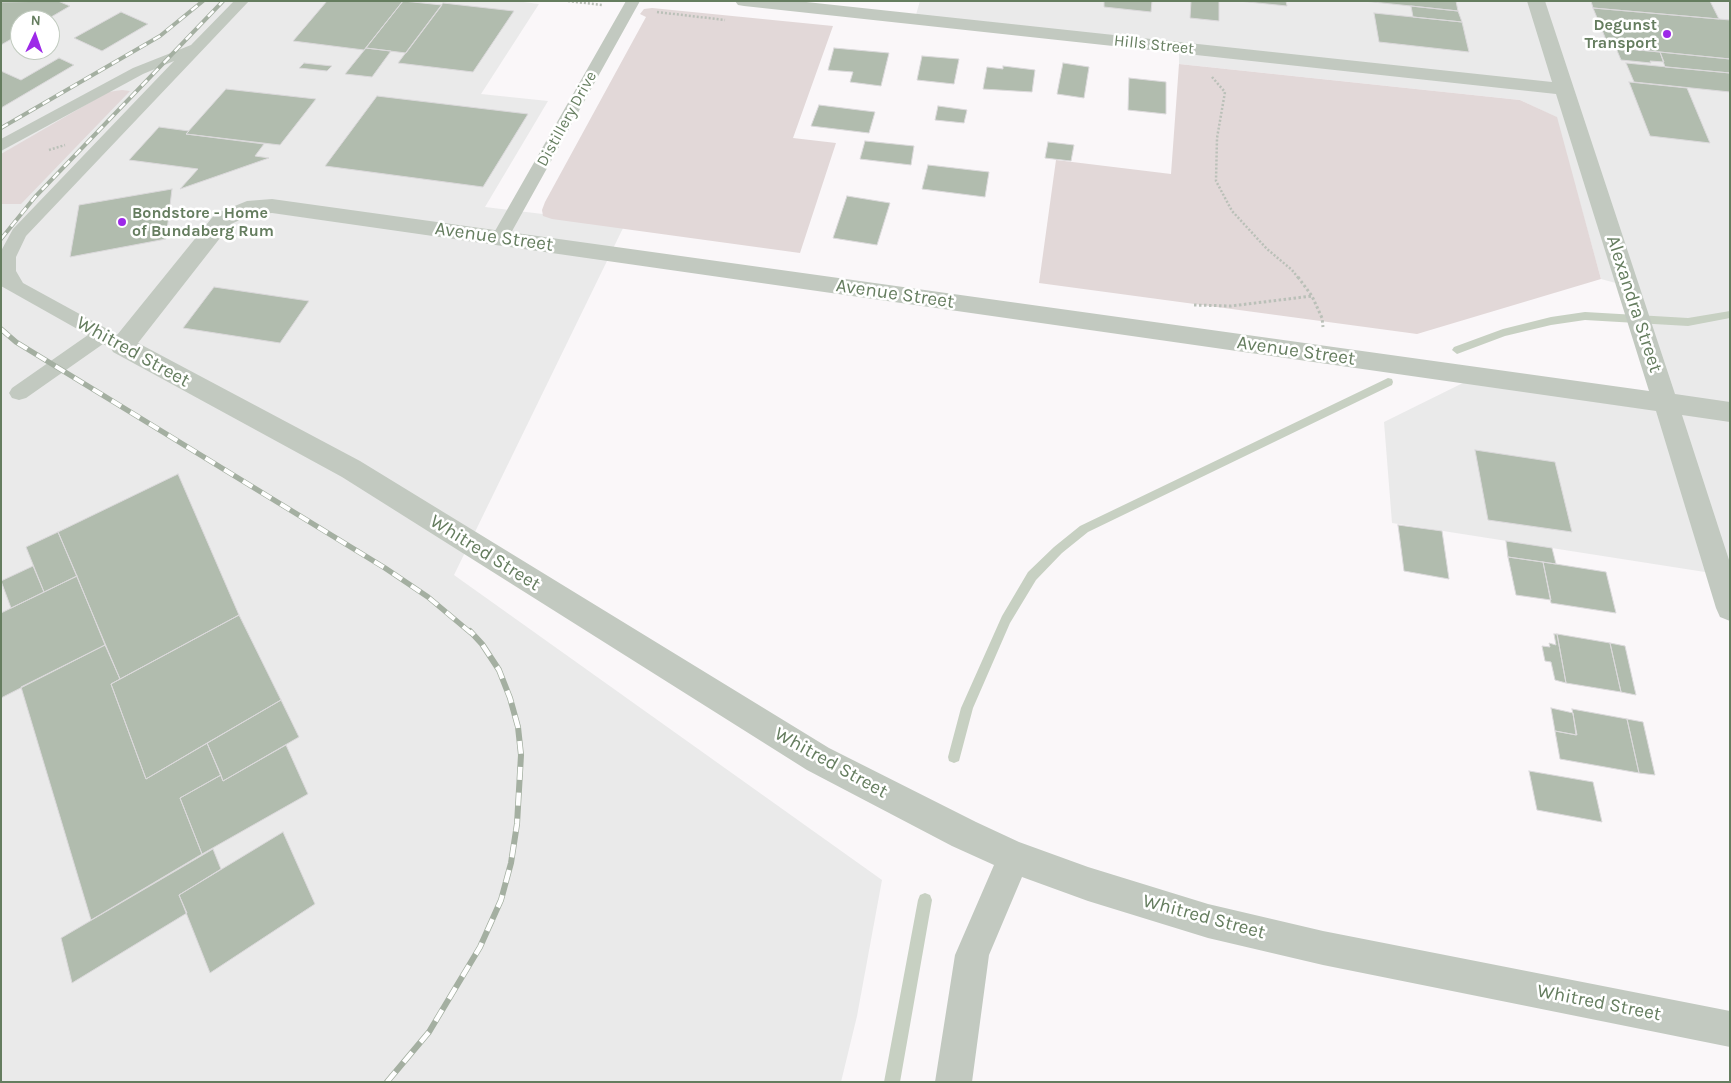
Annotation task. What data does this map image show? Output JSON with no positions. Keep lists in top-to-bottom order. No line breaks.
{"streets":{"street":["Hills Street","Avenue Street","Alexandra Street","Whitred Street"],"lane":["Distillery Drive"]},"crossings":[["Hills Street","Alexandra Street"],["Distillery Drive","Avenue Street"],["Avenue Street","Alexandra Street"],["Avenue Street","Whitred Street"]],"places":["Degunst Transport","Bondstore - Home of Bundaberg Rum"],"north":"top"}
